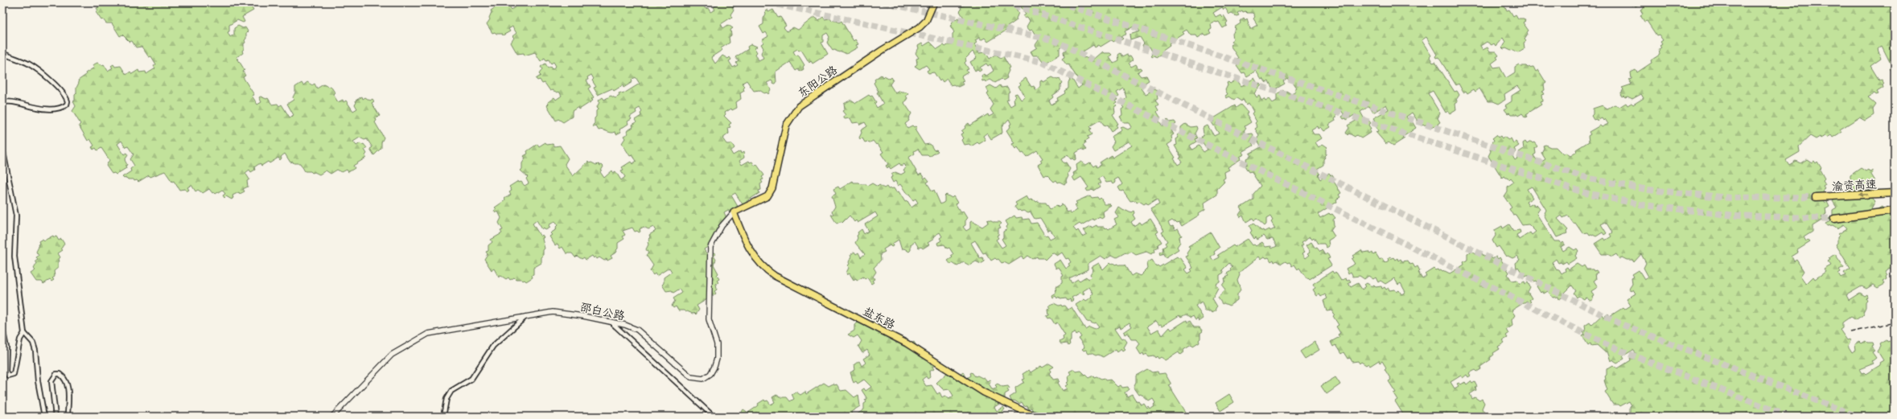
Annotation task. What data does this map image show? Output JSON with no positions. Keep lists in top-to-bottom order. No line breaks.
{"streets":{"highway":["东阳公路","渝资高速","盐东路"],"street":["邵白公路"]},"crossings":[["东阳公路","邵白公路"],["东阳公路","盐东路"],["邵白公路","盐东路"]]}
